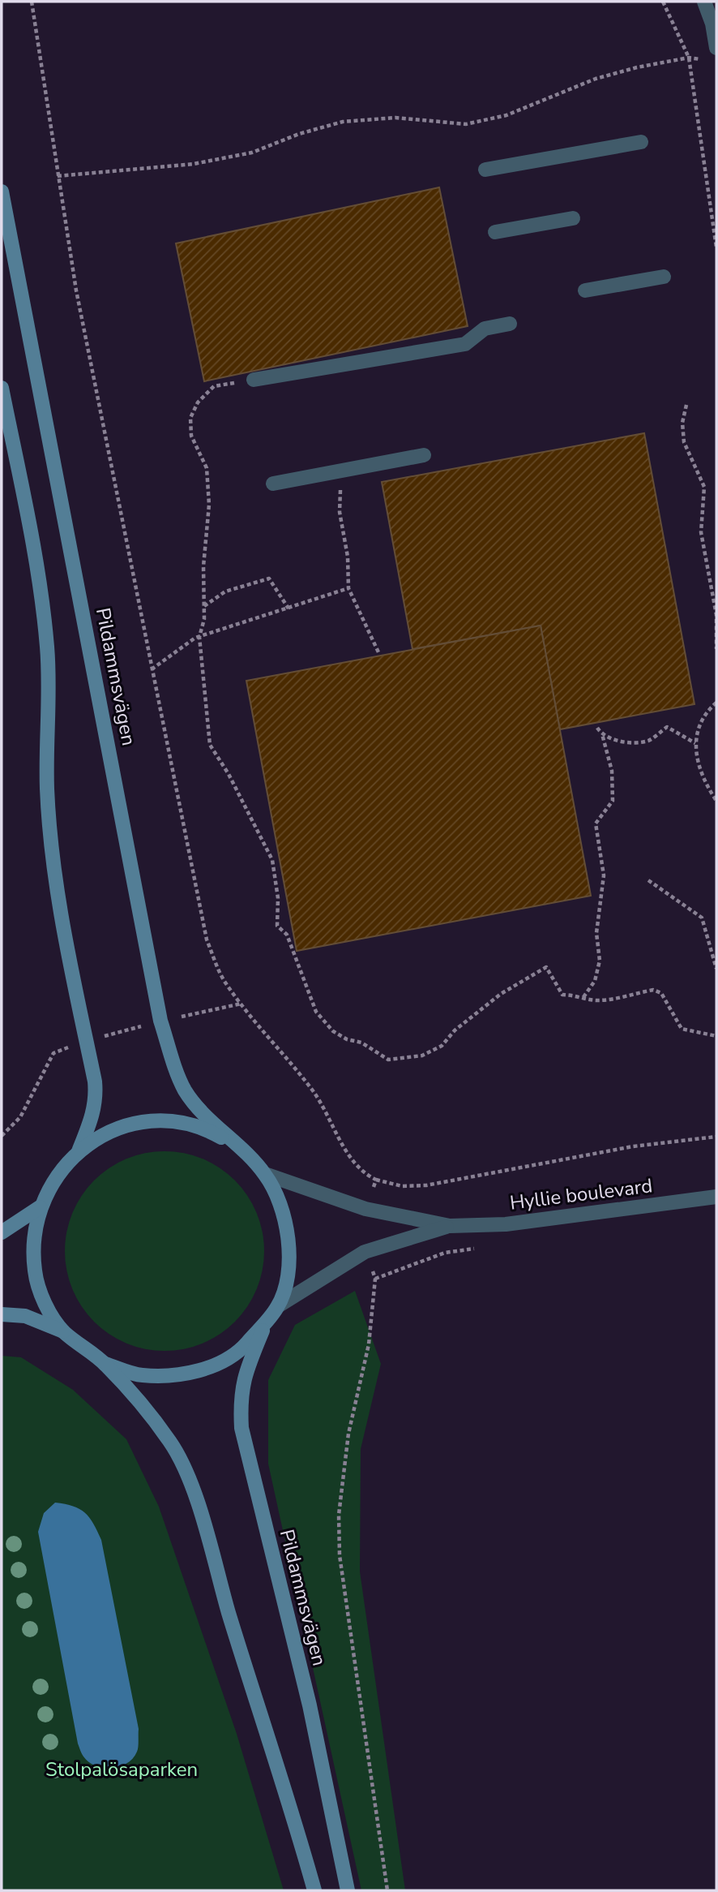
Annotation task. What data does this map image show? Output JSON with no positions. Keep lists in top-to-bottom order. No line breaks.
{"streets":{"main road":["Pildammsvägen"],"street":["Hyllie boulevard"]},"crossings":[["Pildammsvägen","Hyllie boulevard"]],"parks":["Stolpalösaparken"]}
